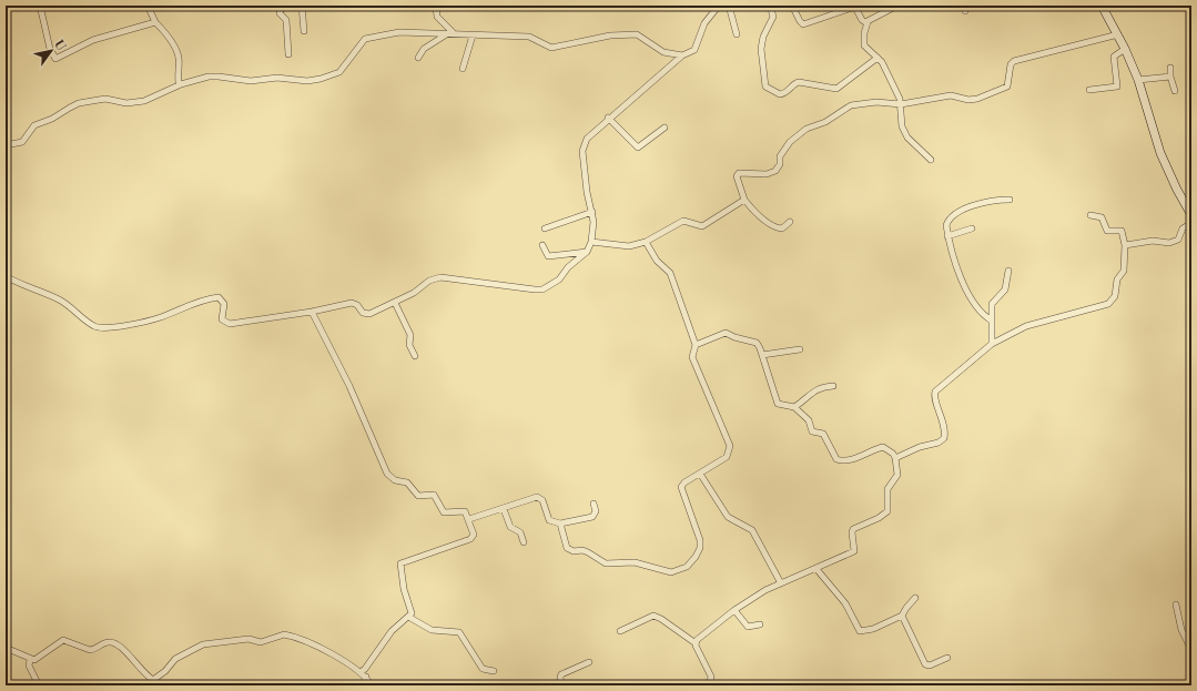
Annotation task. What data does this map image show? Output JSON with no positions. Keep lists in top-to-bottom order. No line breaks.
{"north":"top right"}
